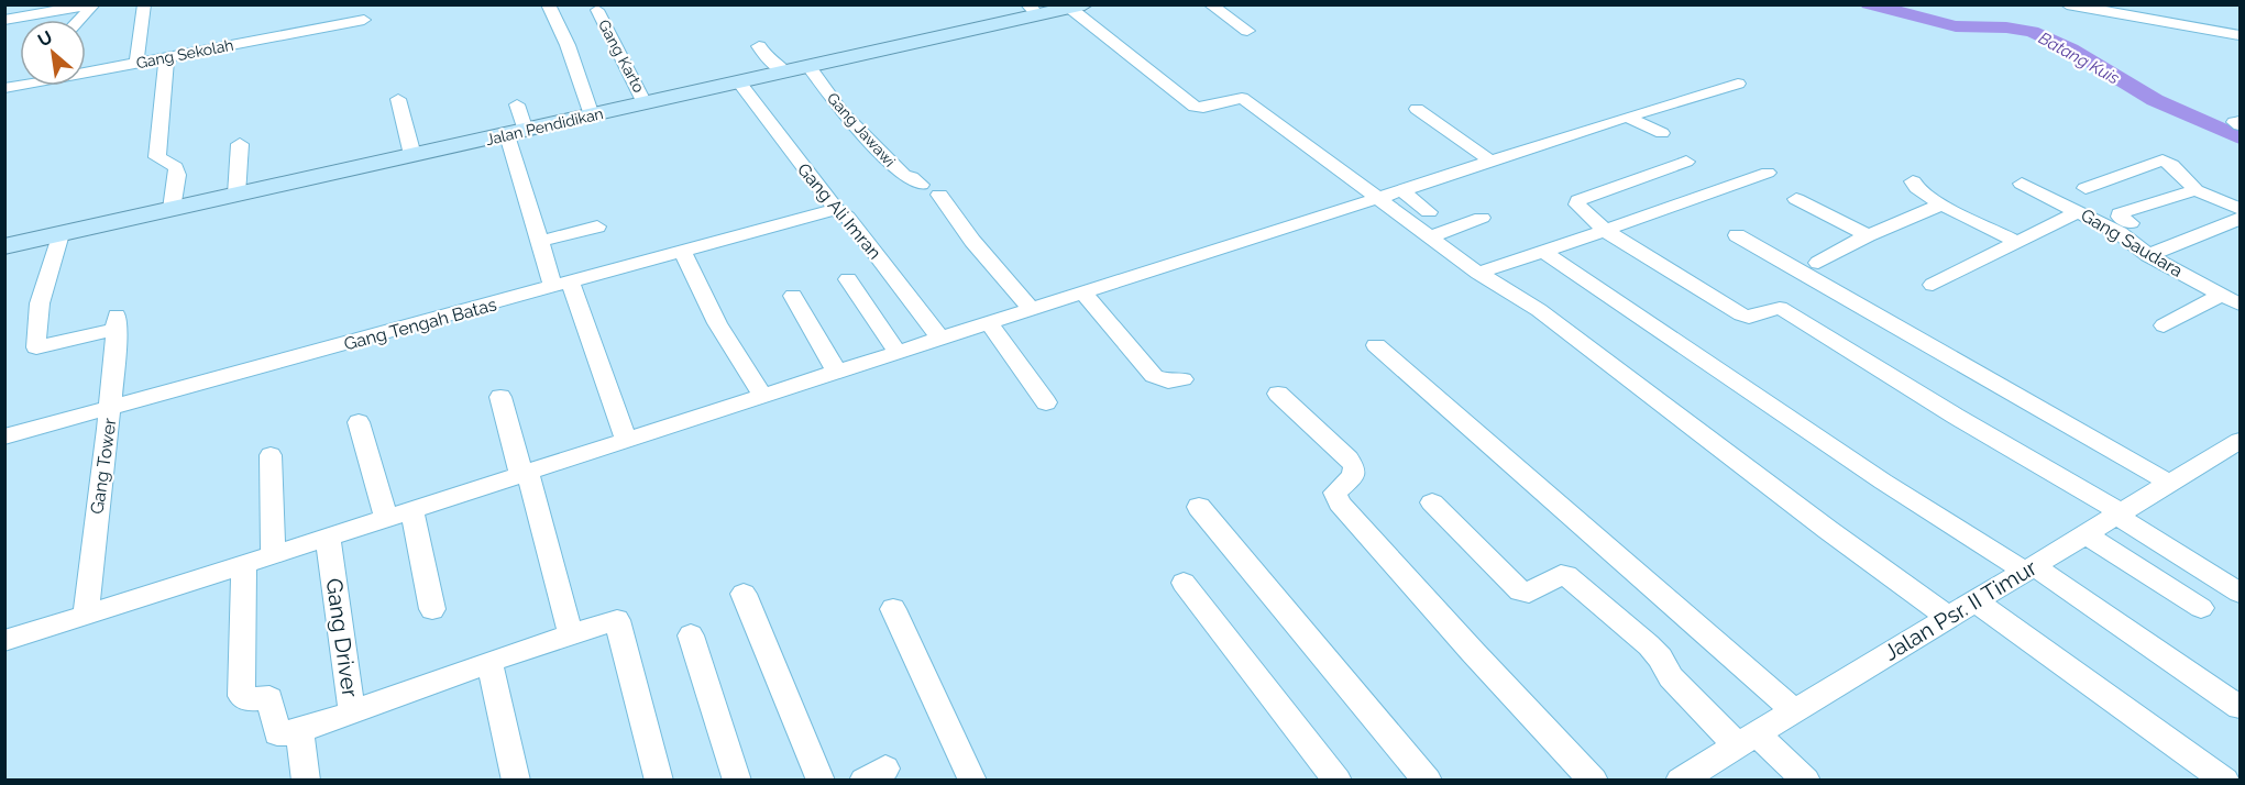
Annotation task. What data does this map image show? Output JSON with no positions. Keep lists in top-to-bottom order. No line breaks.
{"streets":{"main road":["Jalan Pendidikan"],"street":["Gang Sekolah","Gang Karto","Gang Jawawi","Gang Ali Imran","Gang Saudara","Gang Tengah Batas","Gang Tower","Jalan Psr. II Timur","Gang Driver"]},"crossings":[["Gang Karto","Jalan Pendidikan"],["Jalan Pendidikan","Gang Jawawi"],["Jalan Pendidikan","Gang Ali Imran"],["Jalan Pendidikan","Gang Tower"],["Gang Ali Imran","Gang Tengah Batas"],["Gang Tengah Batas","Gang Tower"]],"water":["Batang Kuis"],"north":"top left"}
